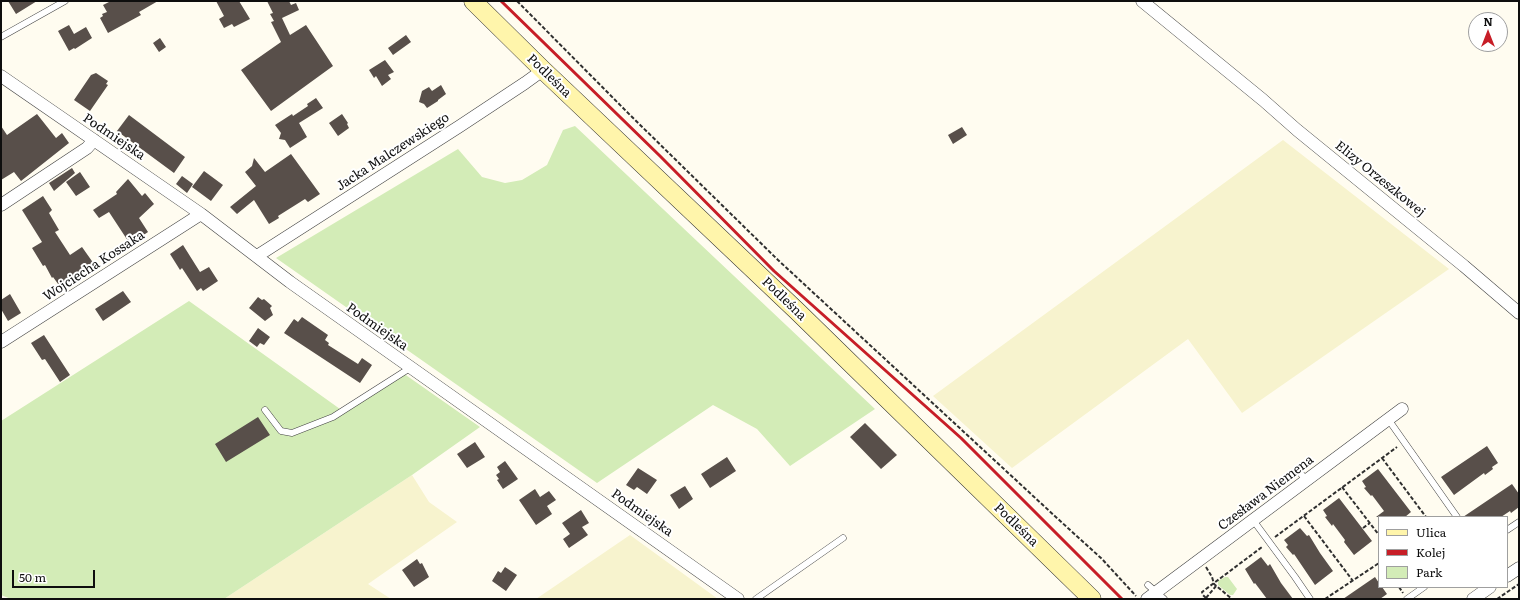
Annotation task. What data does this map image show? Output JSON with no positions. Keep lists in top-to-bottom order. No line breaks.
{"streets":{"street":["Podleśna","Podmiejska","Jacka Malczewskiego","Elizy Orzeszkowej","Wojciecha Kossaka","Czesława Niemena"]},"crossings":[["Podleśna","Jacka Malczewskiego"],["Podmiejska","Jacka Malczewskiego"],["Podmiejska","Wojciecha Kossaka"]],"legend":["Ulica","Kolej","Park"],"scale_bar":"50 m","north":"top"}
